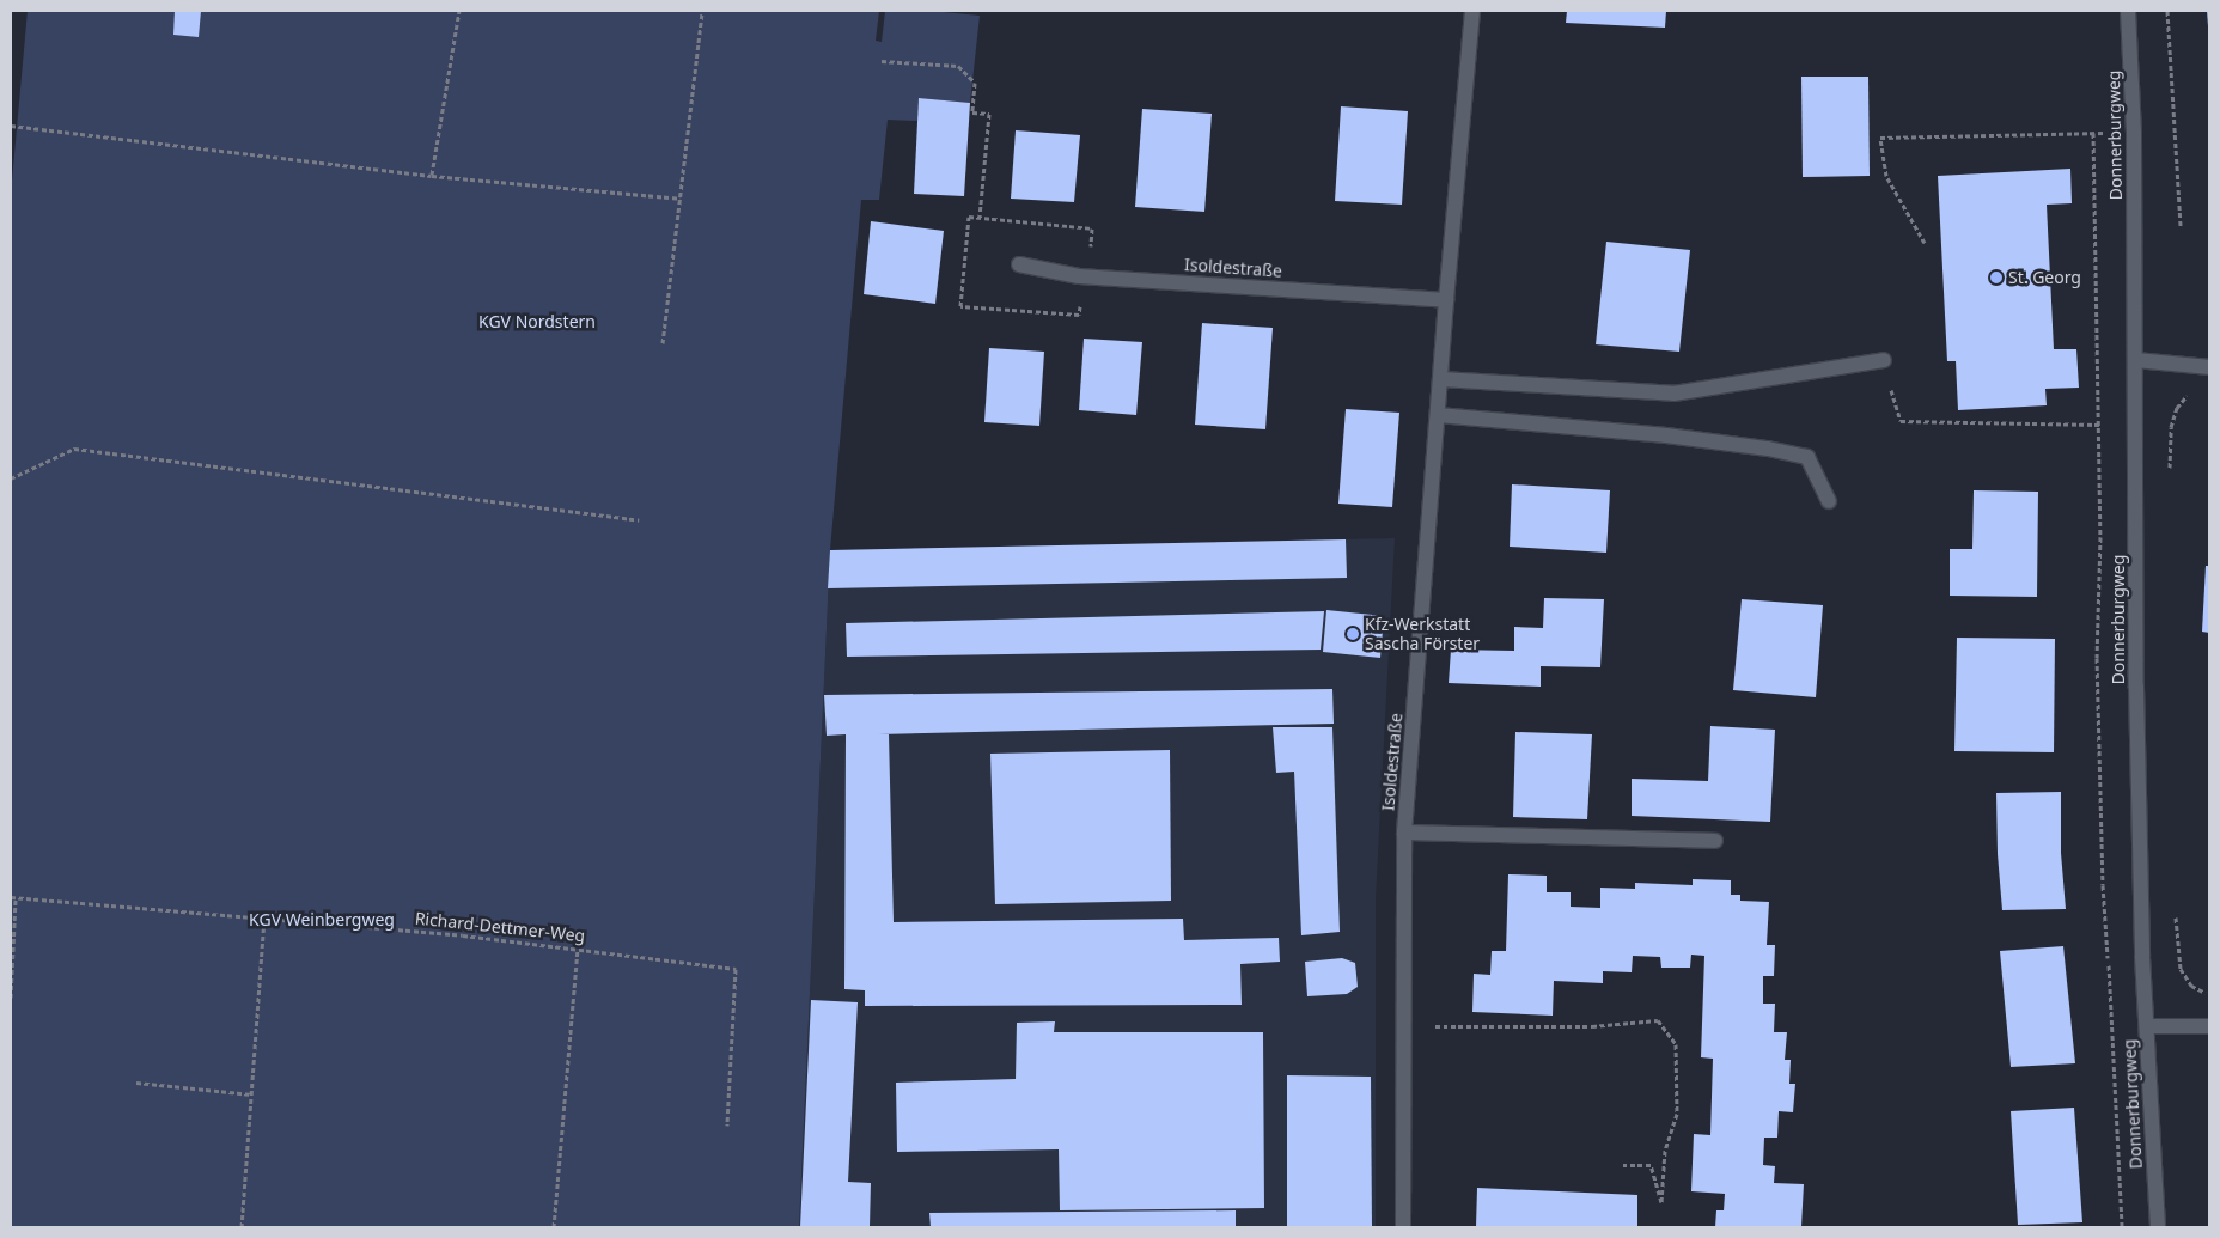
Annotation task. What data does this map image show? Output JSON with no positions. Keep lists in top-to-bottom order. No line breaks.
{"streets":{"street":["Donnerburgweg","Isoldestraße"],"path":["Richard-Dettmer-Weg"]},"parks":["KGV Nordstern","KGV Weinbergweg"],"places":["St. Georg","Kfz-Werkstatt Sascha Förster"]}
